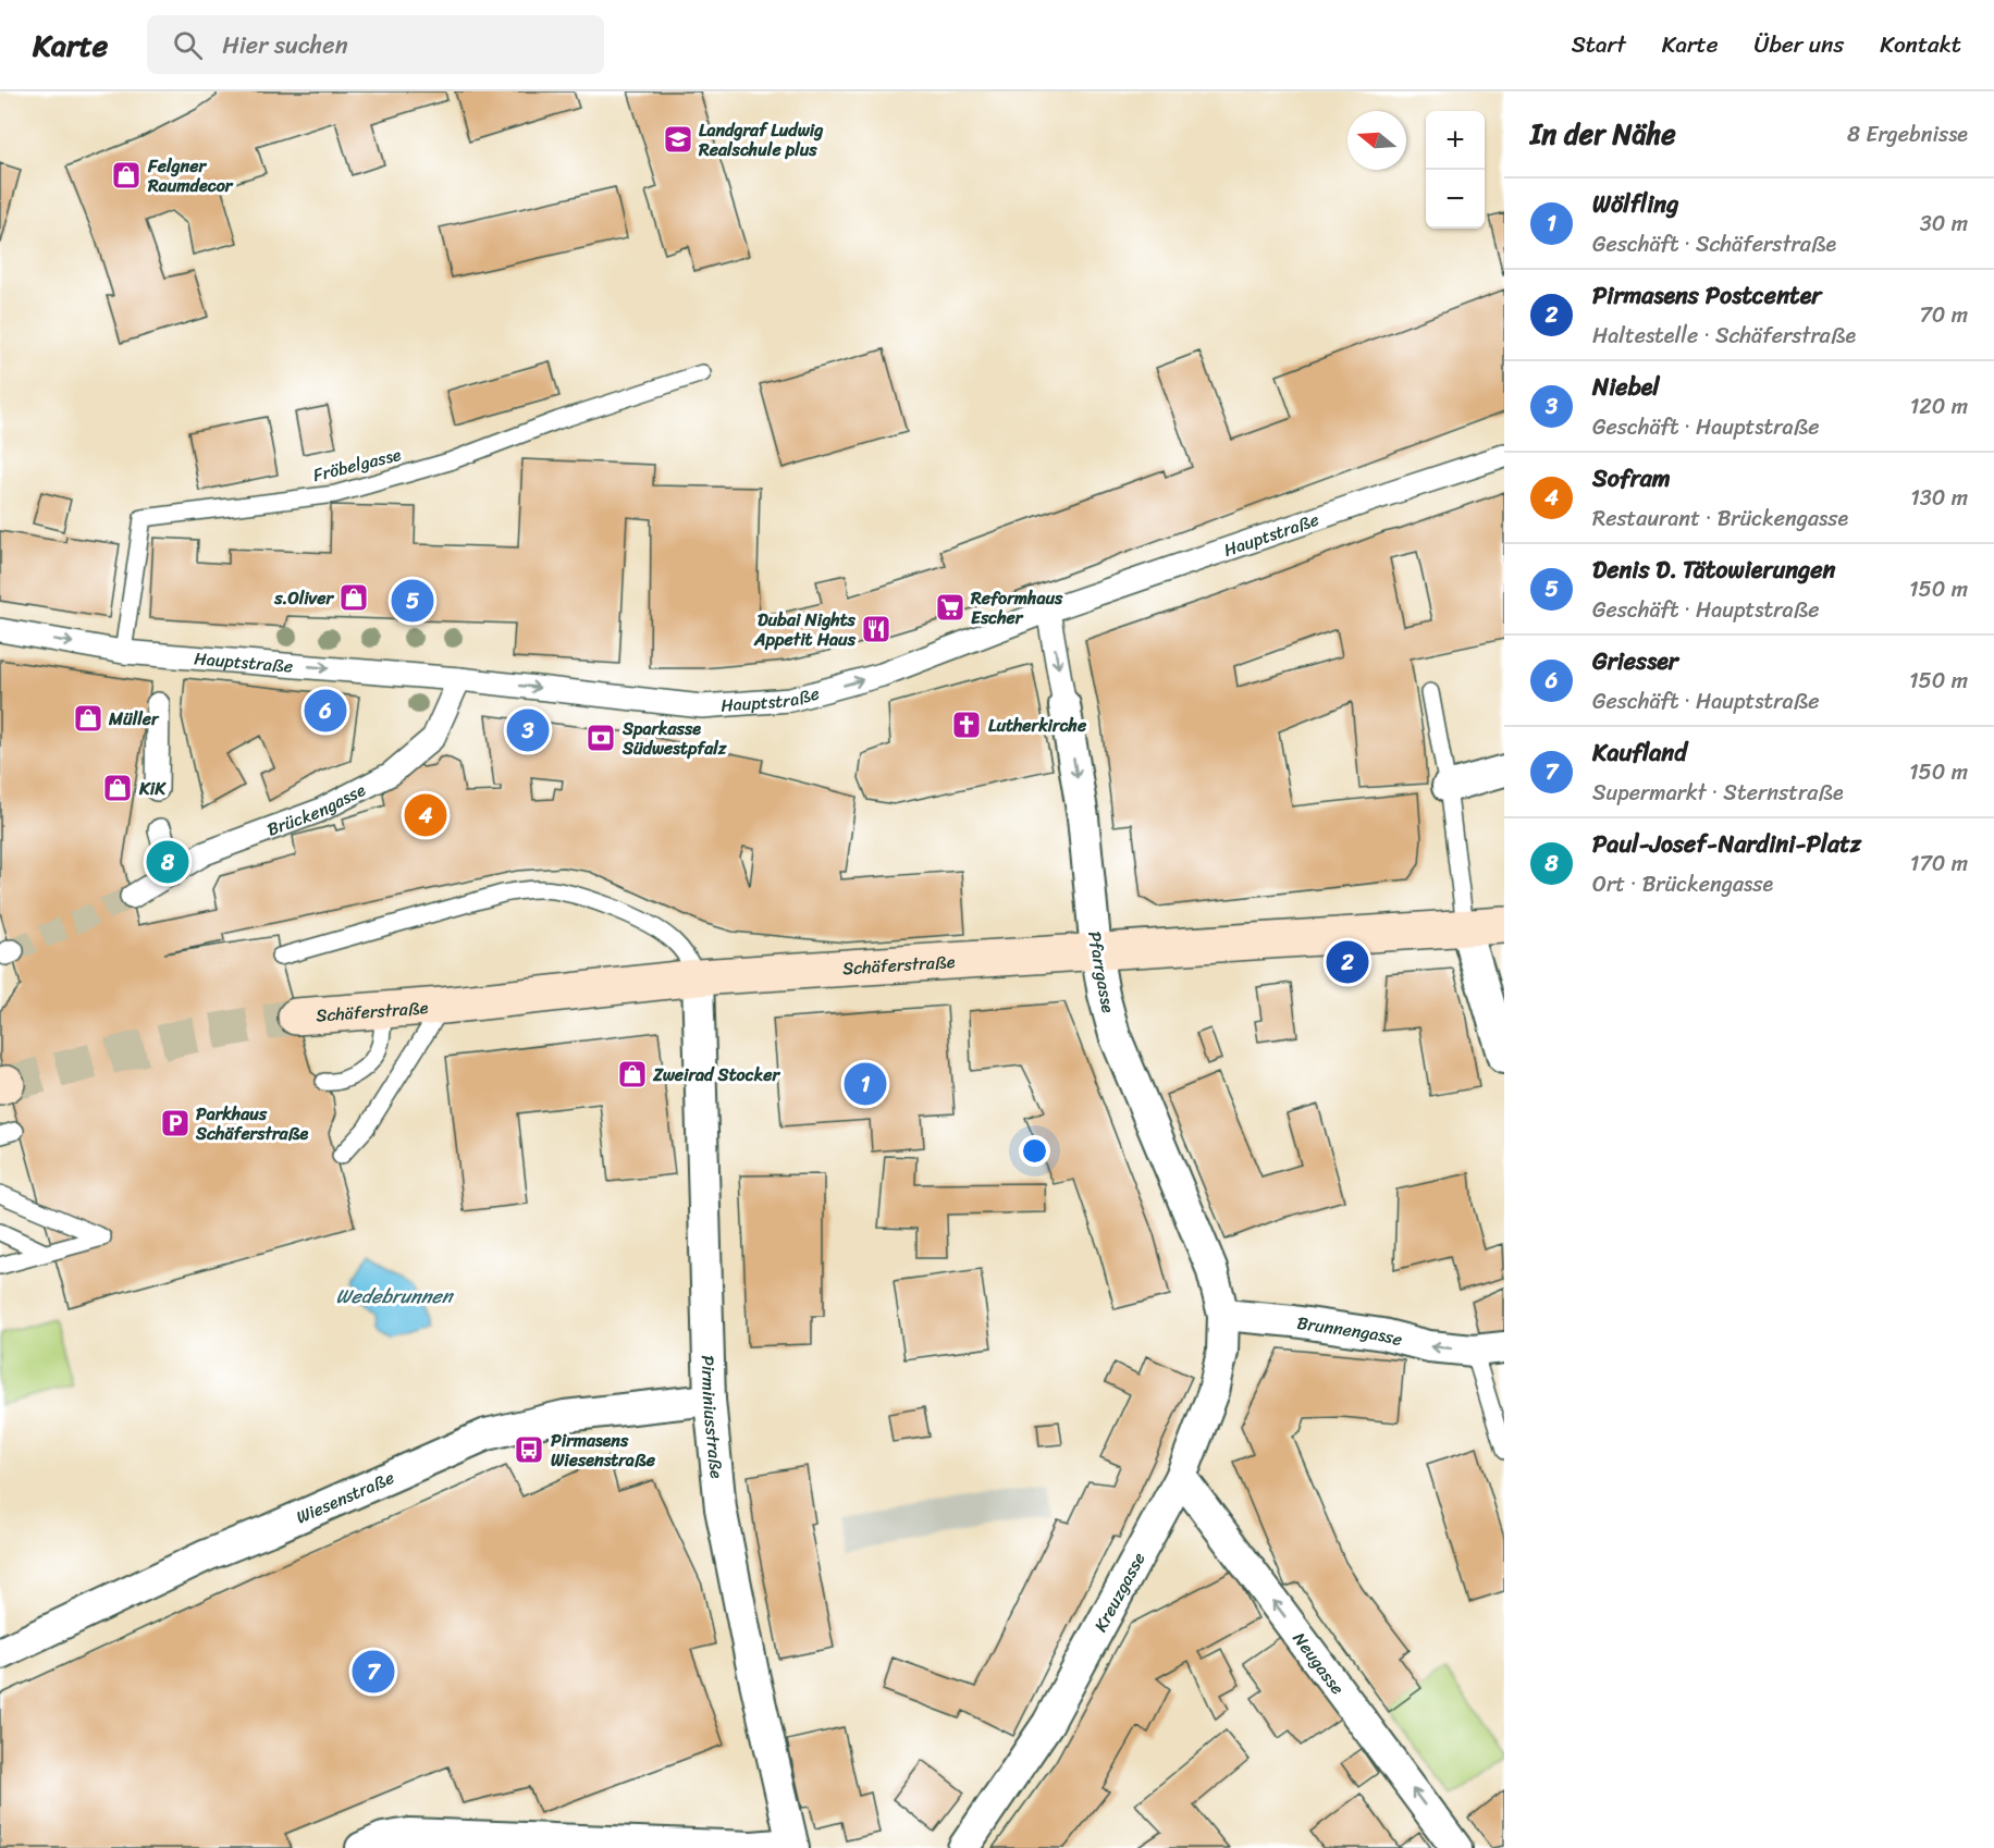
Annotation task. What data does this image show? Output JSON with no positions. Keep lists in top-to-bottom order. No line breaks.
{"streets":{"main road":["Schäferstraße"],"street":["Hauptstraße","Brückengasse","Pfarrgasse","Brunnengasse","Pirminiusstraße","Wiesenstraße","Kreuzgasse","Neugasse"],"lane":["Fröbelgasse"]},"crossings":[["Fröbelgasse","Hauptstraße"],["Hauptstraße","Brückengasse"],["Hauptstraße","Pfarrgasse"],["Schäferstraße","Pfarrgasse"],["Schäferstraße","Pirminiusstraße"],["Pfarrgasse","Brunnengasse"],["Pfarrgasse","Kreuzgasse"],["Brunnengasse","Kreuzgasse"],["Pirminiusstraße","Wiesenstraße"],["Kreuzgasse","Neugasse"]],"one_way":["Hauptstraße","Pfarrgasse","Brunnengasse","Neugasse"],"water":["Wedebrunnen"],"places":{"school or university":["Landgraf Ludwig Realschule plus"],"shop":["Felgner Raumdecor","s.Oliver","Müller","KiK","Zweirad Stocker"],"supermarket":["Reformhaus Escher"],"restaurant":["Dubai Nights Appetit Haus"],"church":["Lutherkirche"],"bank":["Sparkasse Südwestpfalz"],"parking":["Parkhaus Schäferstraße"],"bus stop":["Pirmasens Wiesenstraße"]},"north":"left","page":{"header":"Karte","search":"Hier suchen","nav":["Start","Karte","Über uns","Kontakt"],"heading":["In der Nähe","8 Ergebnisse"],"map_buttons":["+","−"],"list":[{"mark":"1","name":"Wölfling","note":"Geschäft · Schäferstraße","value":"30 m"},{"mark":"2","name":"Pirmasens Postcenter","note":"Haltestelle · Schäferstraße","value":"70 m"},{"mark":"3","name":"Niebel","note":"Geschäft · Hauptstraße","value":"120 m"},{"mark":"4","name":"Sofram","note":"Restaurant · Brückengasse","value":"130 m"},{"mark":"5","name":"Denis D. Tätowierungen","note":"Geschäft · Hauptstraße","value":"150 m"},{"mark":"6","name":"Griesser","note":"Geschäft · Hauptstraße","value":"150 m"},{"mark":"7","name":"Kaufland","note":"Supermarkt · Sternstraße","value":"150 m"},{"mark":"8","name":"Paul-Josef-Nardini-Platz","note":"Ort · Brückengasse","value":"170 m"}],"pins":["5","6","3","4","8","2","1","7"]}}
